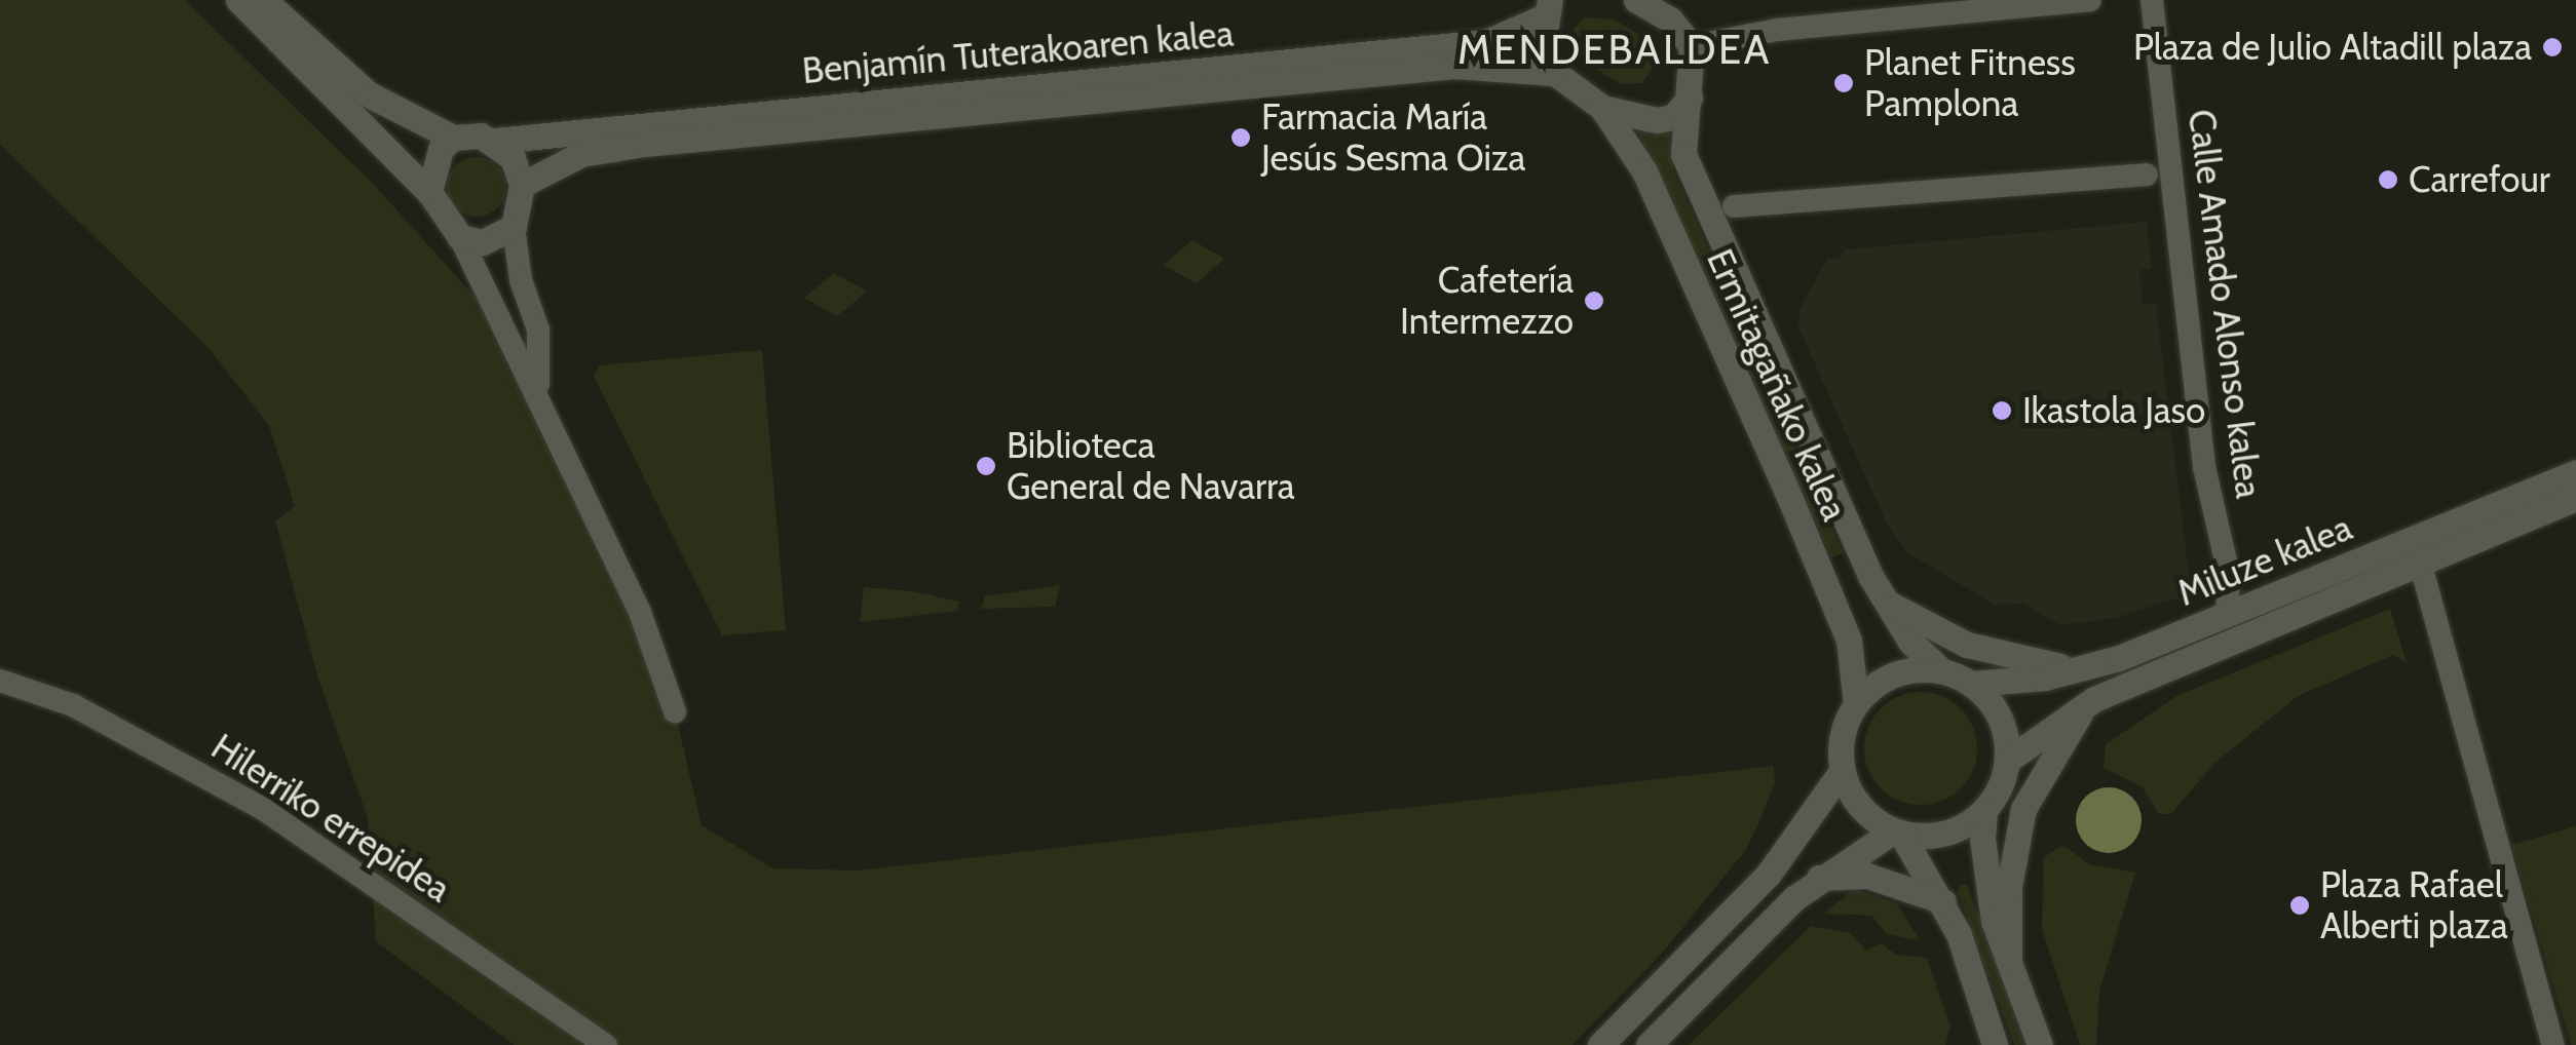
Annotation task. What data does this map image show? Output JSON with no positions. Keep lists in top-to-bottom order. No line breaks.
{"streets":{"street":["Benjamín Tuterakoaren kalea","Calle Amado Alonso kalea","Ermitagañako kalea","Miluze kalea","Hilerriko errepidea"]},"crossings":[["Calle Amado Alonso kalea","Miluze kalea"],["Ermitagañako kalea","Miluze kalea"]],"districts":["MENDEBALDEA"],"places":["Plaza de Julio Altadill plaza","Planet Fitness Pamplona","Farmacia María Jesús Sesma Oiza","Carrefour","Cafetería Intermezzo","Ikastola Jaso","Biblioteca General de Navarra","Plaza Rafael Alberti plaza"]}
